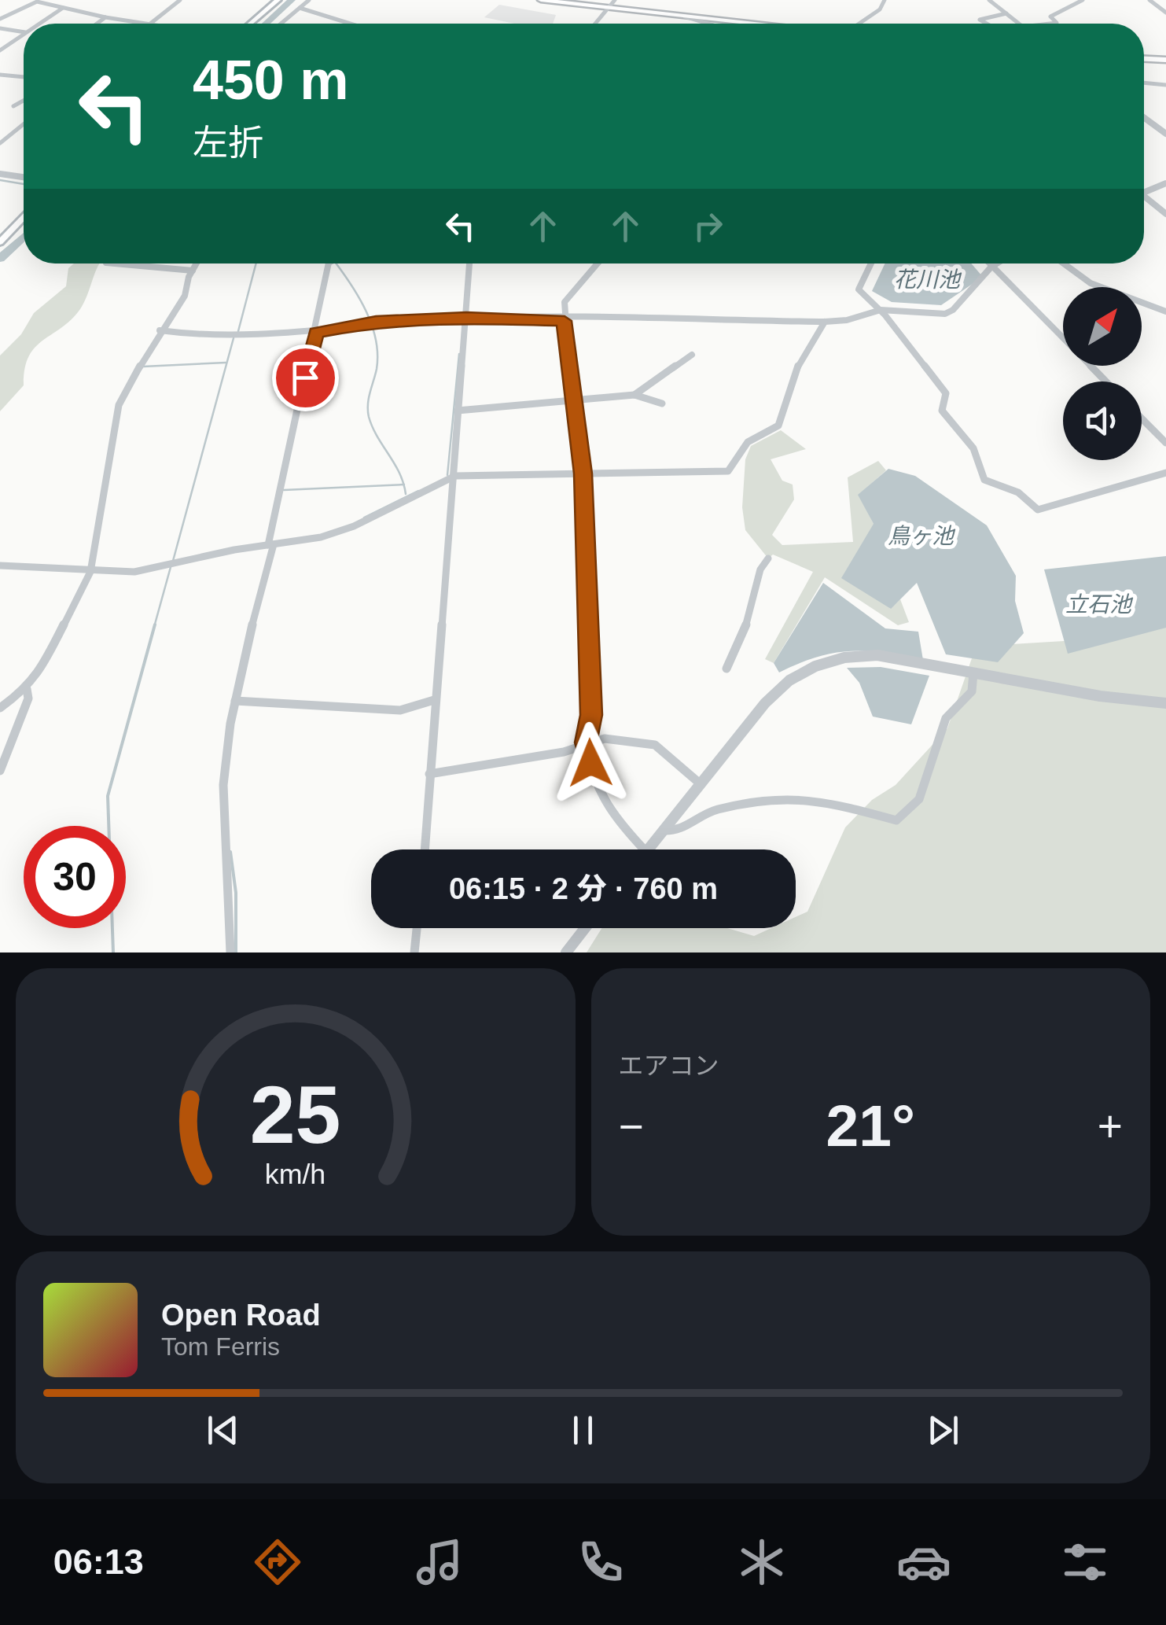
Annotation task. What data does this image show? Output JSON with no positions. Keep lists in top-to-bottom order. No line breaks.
{"water":["花川池","鳥ヶ池","立石池"],"north":"top right","page":{"turn":["450 m","左折"],"limit":"30","trip":"06:15 · 2 分 · 760 m","tile":"エアコン","heat":["−","21°","+"],"song":["Open Road","Tom Ferris"],"tabs":"06:13","gauge":["25","km/h"]}}
